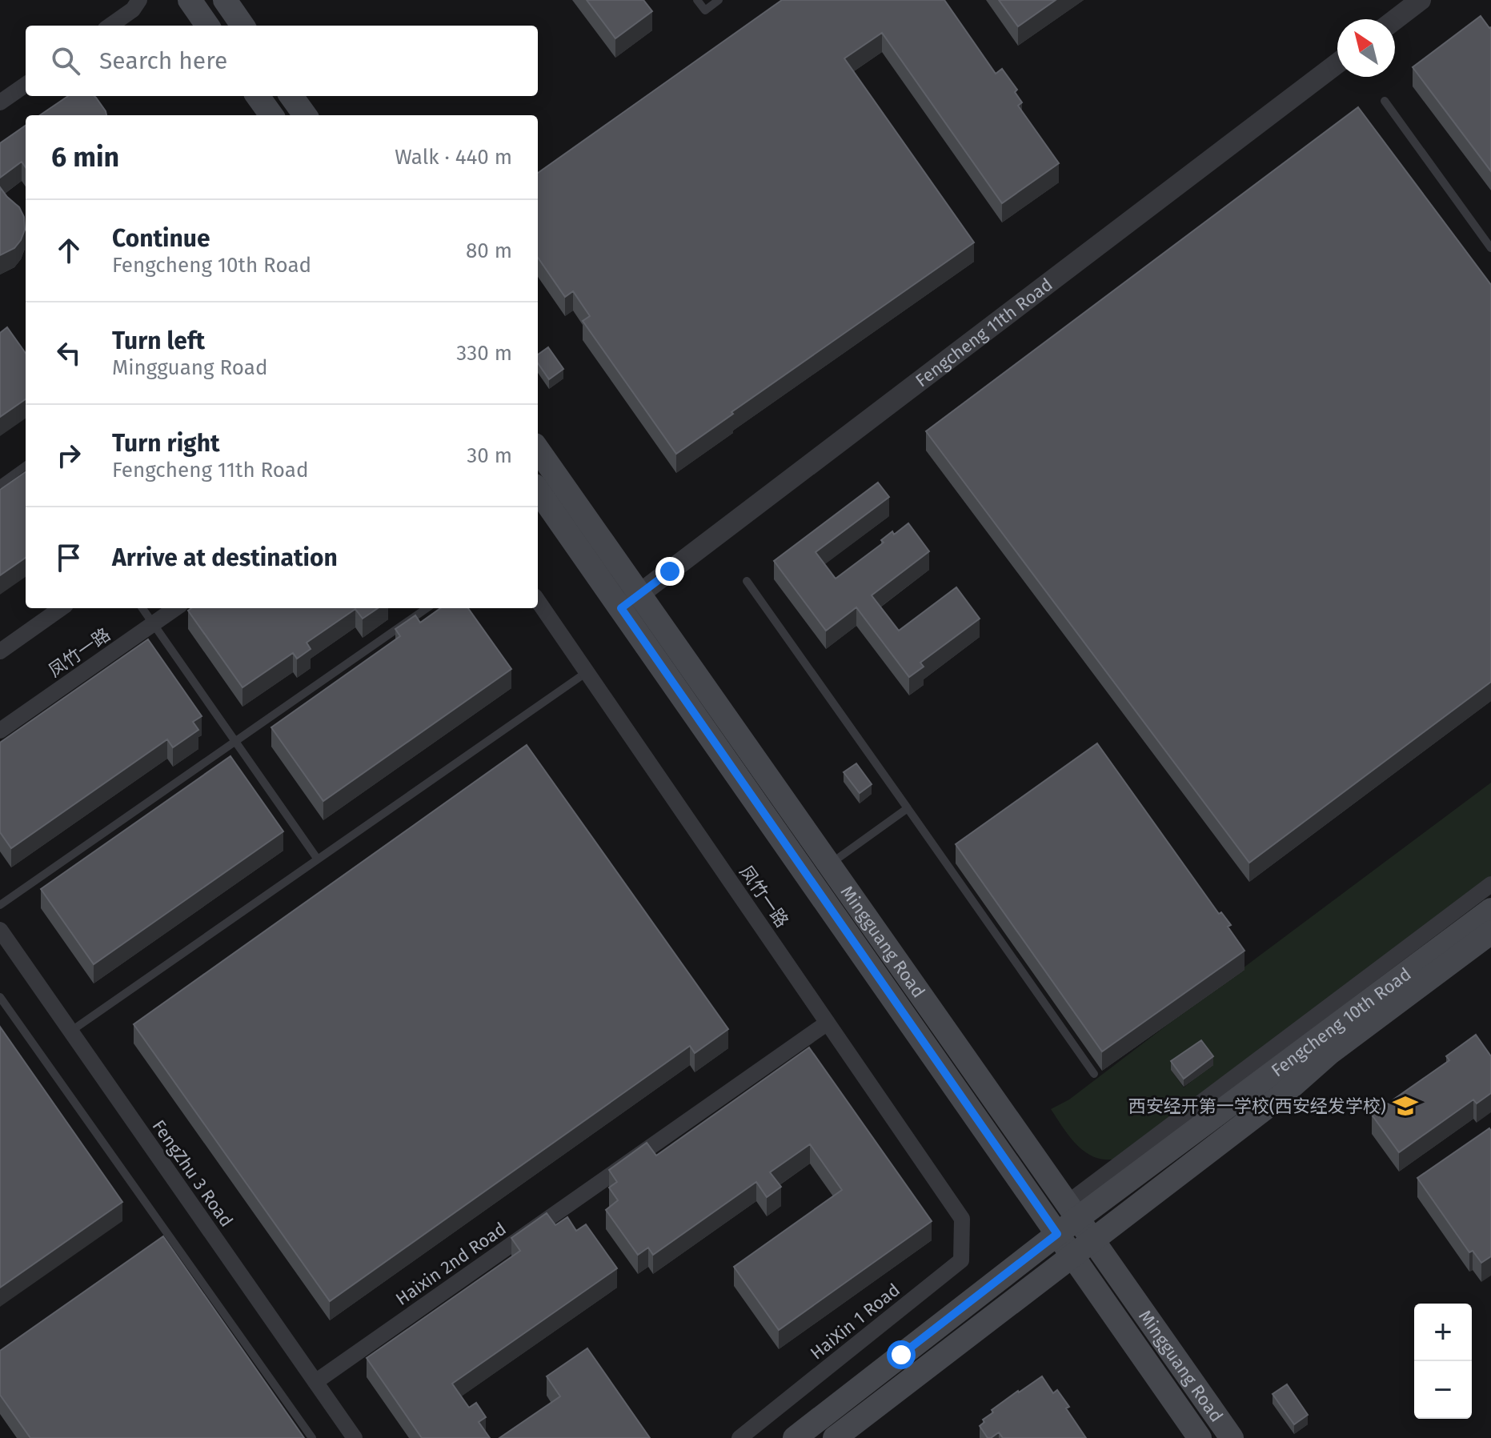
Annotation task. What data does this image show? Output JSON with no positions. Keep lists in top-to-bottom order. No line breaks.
{"streets":{"main road":["Mingguang Road","Fengcheng 10th Road"],"street":["Fengcheng 11th Road","凤竹一路","FengZhu 3 Road","Haixin 2nd Road","HaiXin 1 Road"]},"crossings":[["Fengcheng 11th Road","Mingguang Road"],["凤竹一路","Haixin 2nd Road"],["凤竹一路","HaiXin 1 Road"],["Mingguang Road","Fengcheng 10th Road"],["FengZhu 3 Road","Haixin 2nd Road"]],"places":{"school or university":["西安经开第一学校(西安经发学校)"]},"north":"top left","page":{"search":"Search here","heading":["6 min","Walk · 440 m"],"list":[["Continue","Fengcheng 10th Road","80 m"],["Turn left","Mingguang Road","330 m"],["Turn right","Fengcheng 11th Road","30 m"],"Arrive at destination"],"map_buttons":["+","−"]}}
